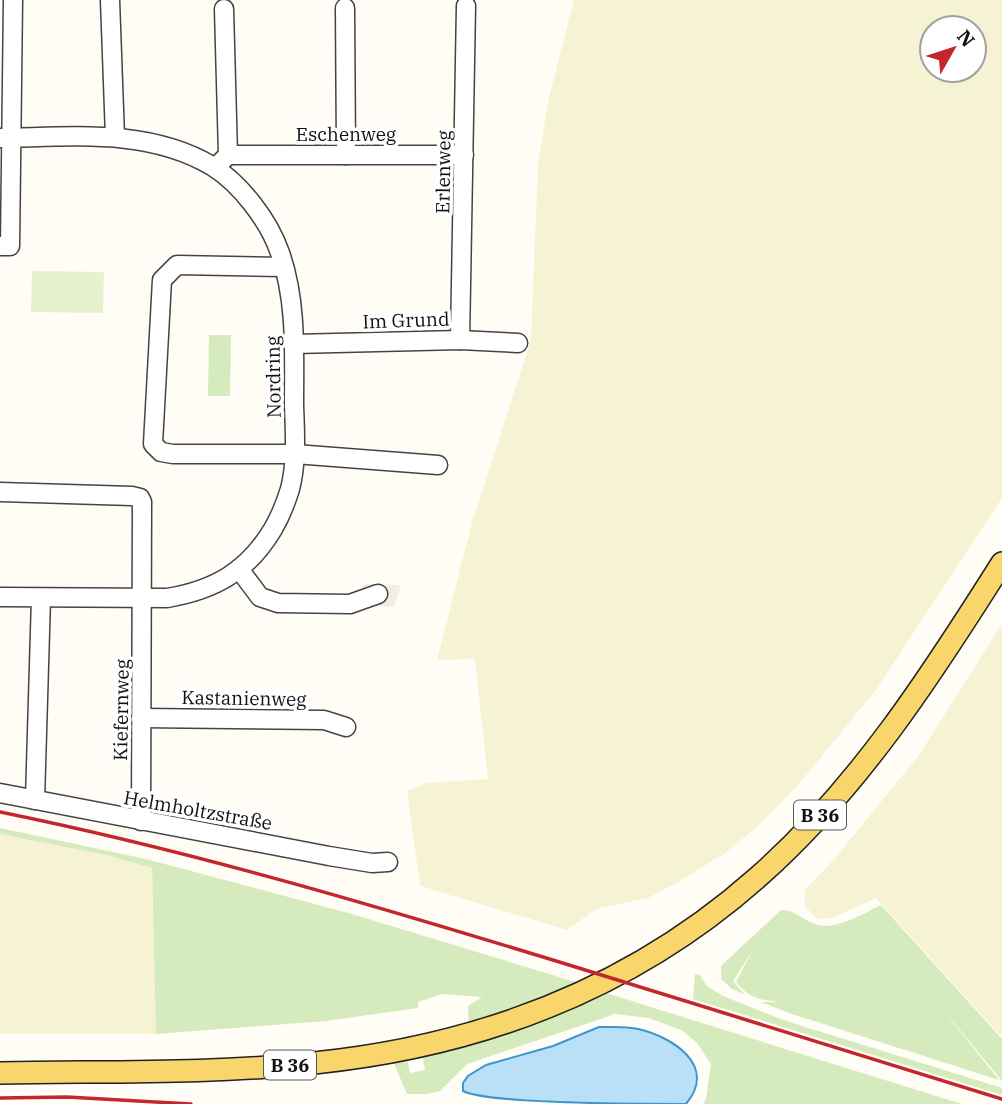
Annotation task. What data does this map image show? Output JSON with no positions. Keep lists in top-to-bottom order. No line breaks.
{"streets":{"main road":["B 36"],"street":["Eschenweg","Erlenweg","Im Grund","Nordring","Kastanienweg","Kiefernweg","Helmholtzstraße"]},"crossings":[["Eschenweg","Erlenweg"],["Eschenweg","Nordring"],["Erlenweg","Im Grund"],["Im Grund","Nordring"],["Nordring","Kiefernweg"],["Kastanienweg","Kiefernweg"],["Kiefernweg","Helmholtzstraße"]],"north":"top right"}
